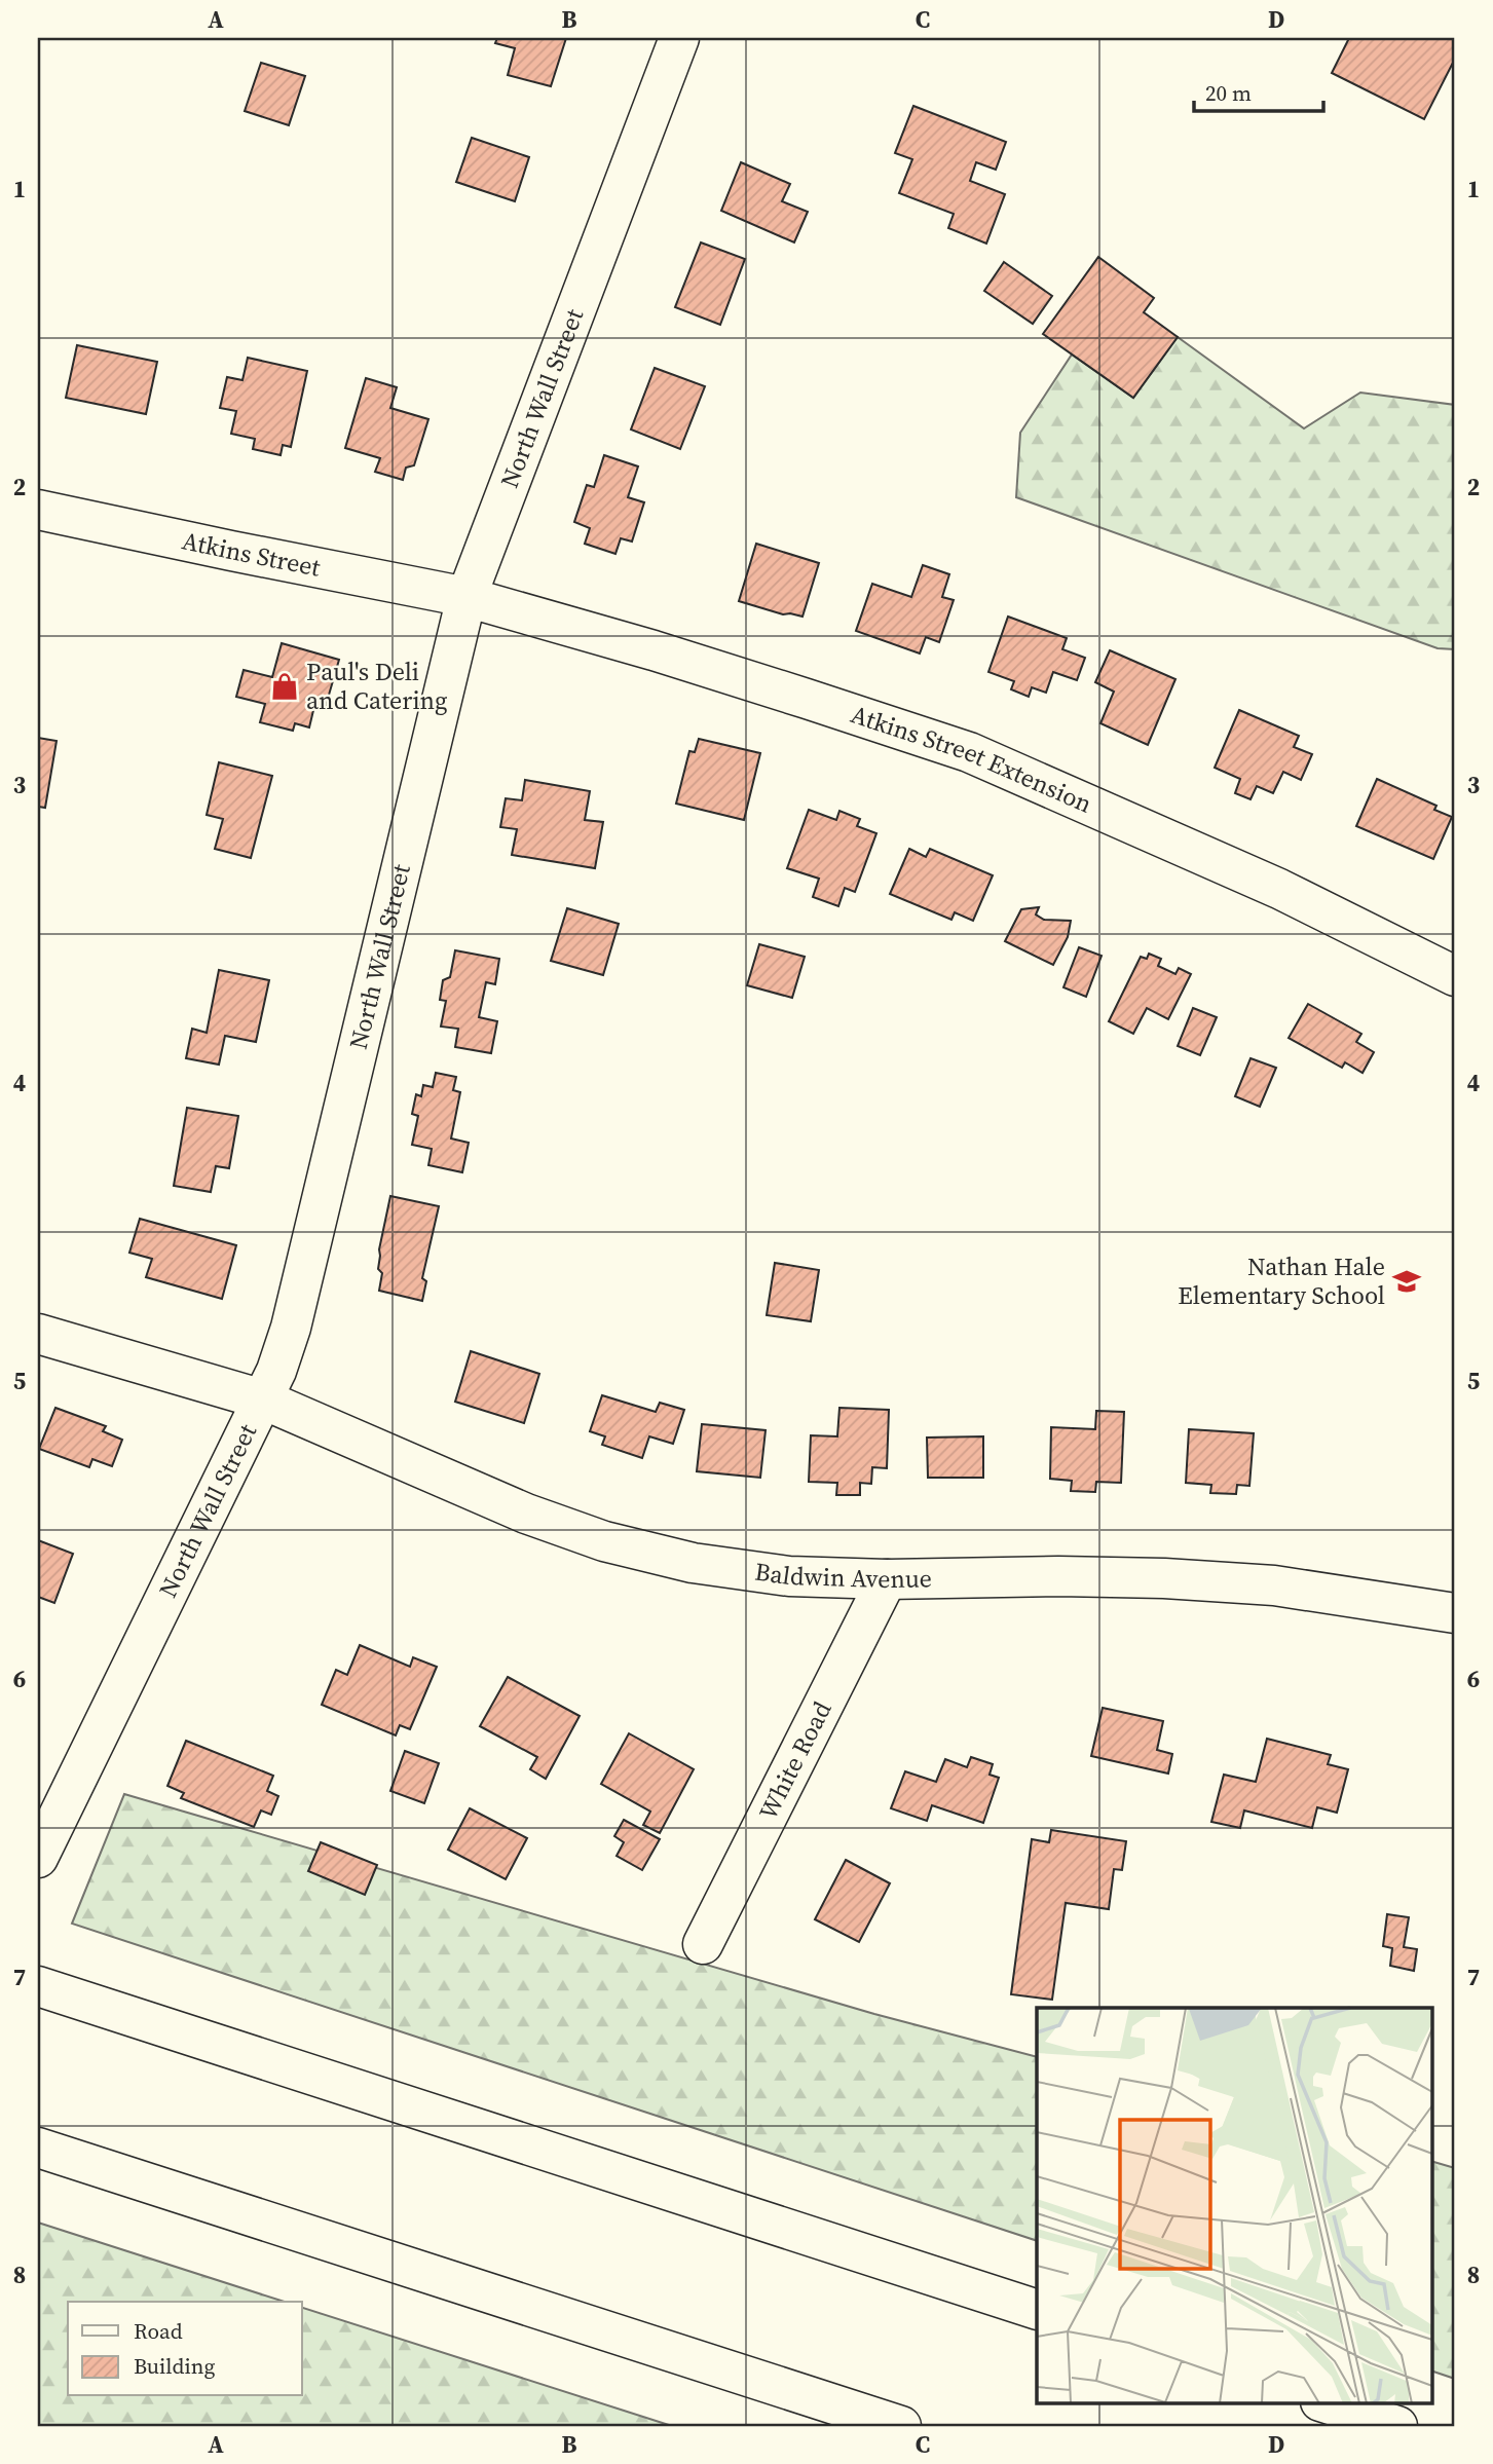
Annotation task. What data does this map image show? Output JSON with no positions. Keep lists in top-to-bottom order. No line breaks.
{"streets":{"main road":["North Wall Street","Atkins Street","Atkins Street Extension","Baldwin Avenue","White Road"]},"crossings":[["North Wall Street","Atkins Street"],["North Wall Street","Atkins Street Extension"],["North Wall Street","Baldwin Avenue"],["Atkins Street","Atkins Street Extension"],["Baldwin Avenue","White Road"]],"places":{"shop":["Paul's Deli and Catering"],"school or university":["Nathan Hale Elementary School"]},"legend":["Road","Building"],"scale_bar":"20 m","grid":{"columns":["A","B","C","D"],"rows":["1","2","3","4","5","6","7","8"]}}
